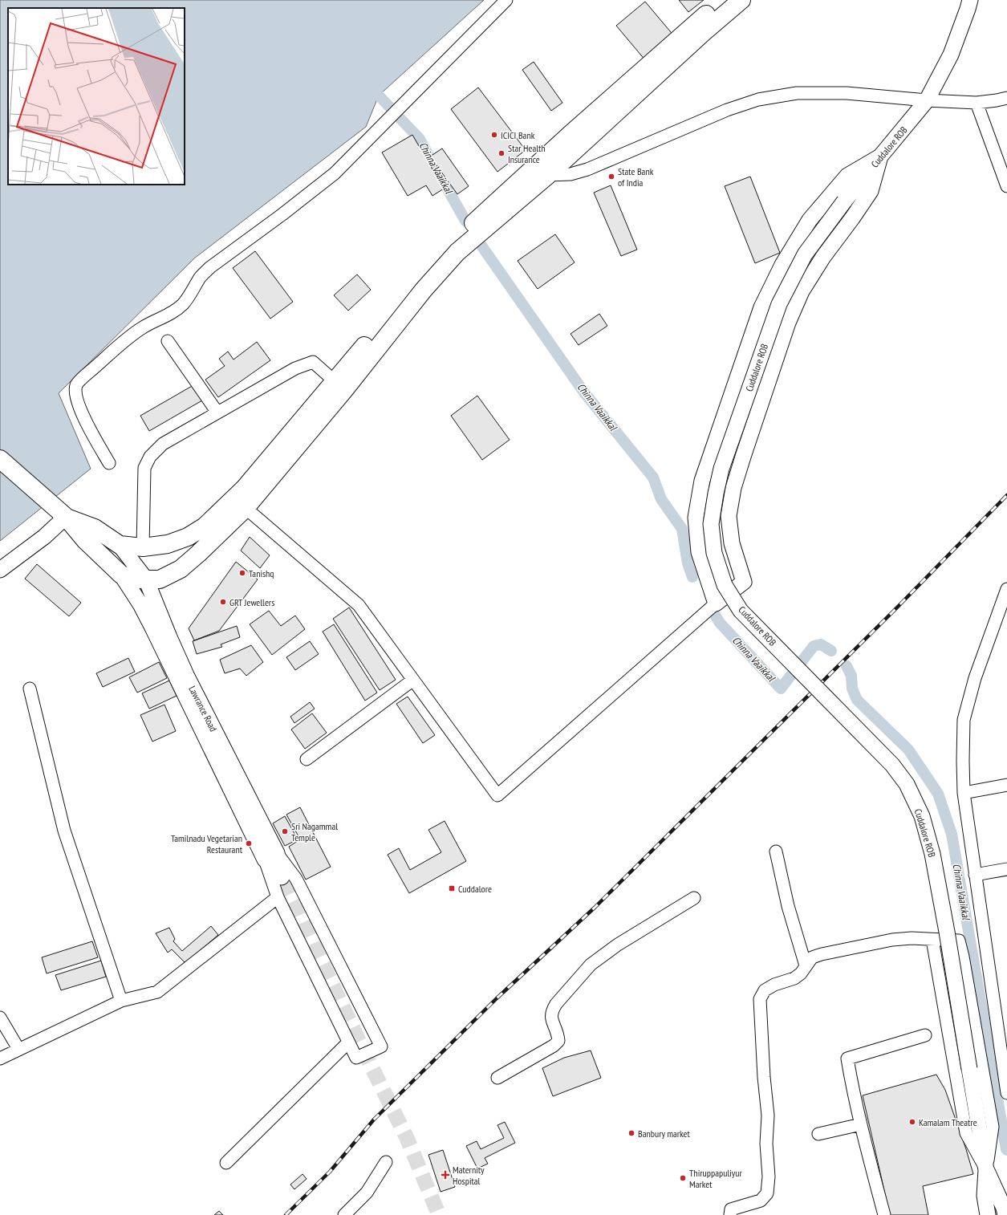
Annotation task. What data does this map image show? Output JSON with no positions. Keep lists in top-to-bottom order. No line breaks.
{"streets":{"main road":["Cuddalore ROB","Lawrance Road"]},"water":["Chinna Vaaikkal"],"places":{"other":["ICICI Bank","Star Health Insurance","State Bank of India","Tanishq","GRT Jewellers","Sri Nagammal Temple","Tamilnadu Vegetarian Restaurant","Kamalam Theatre","Banbury market","Thiruppapuliyur Market"],"transit":["Cuddalore"],"health":["Maternity Hospital"]}}
